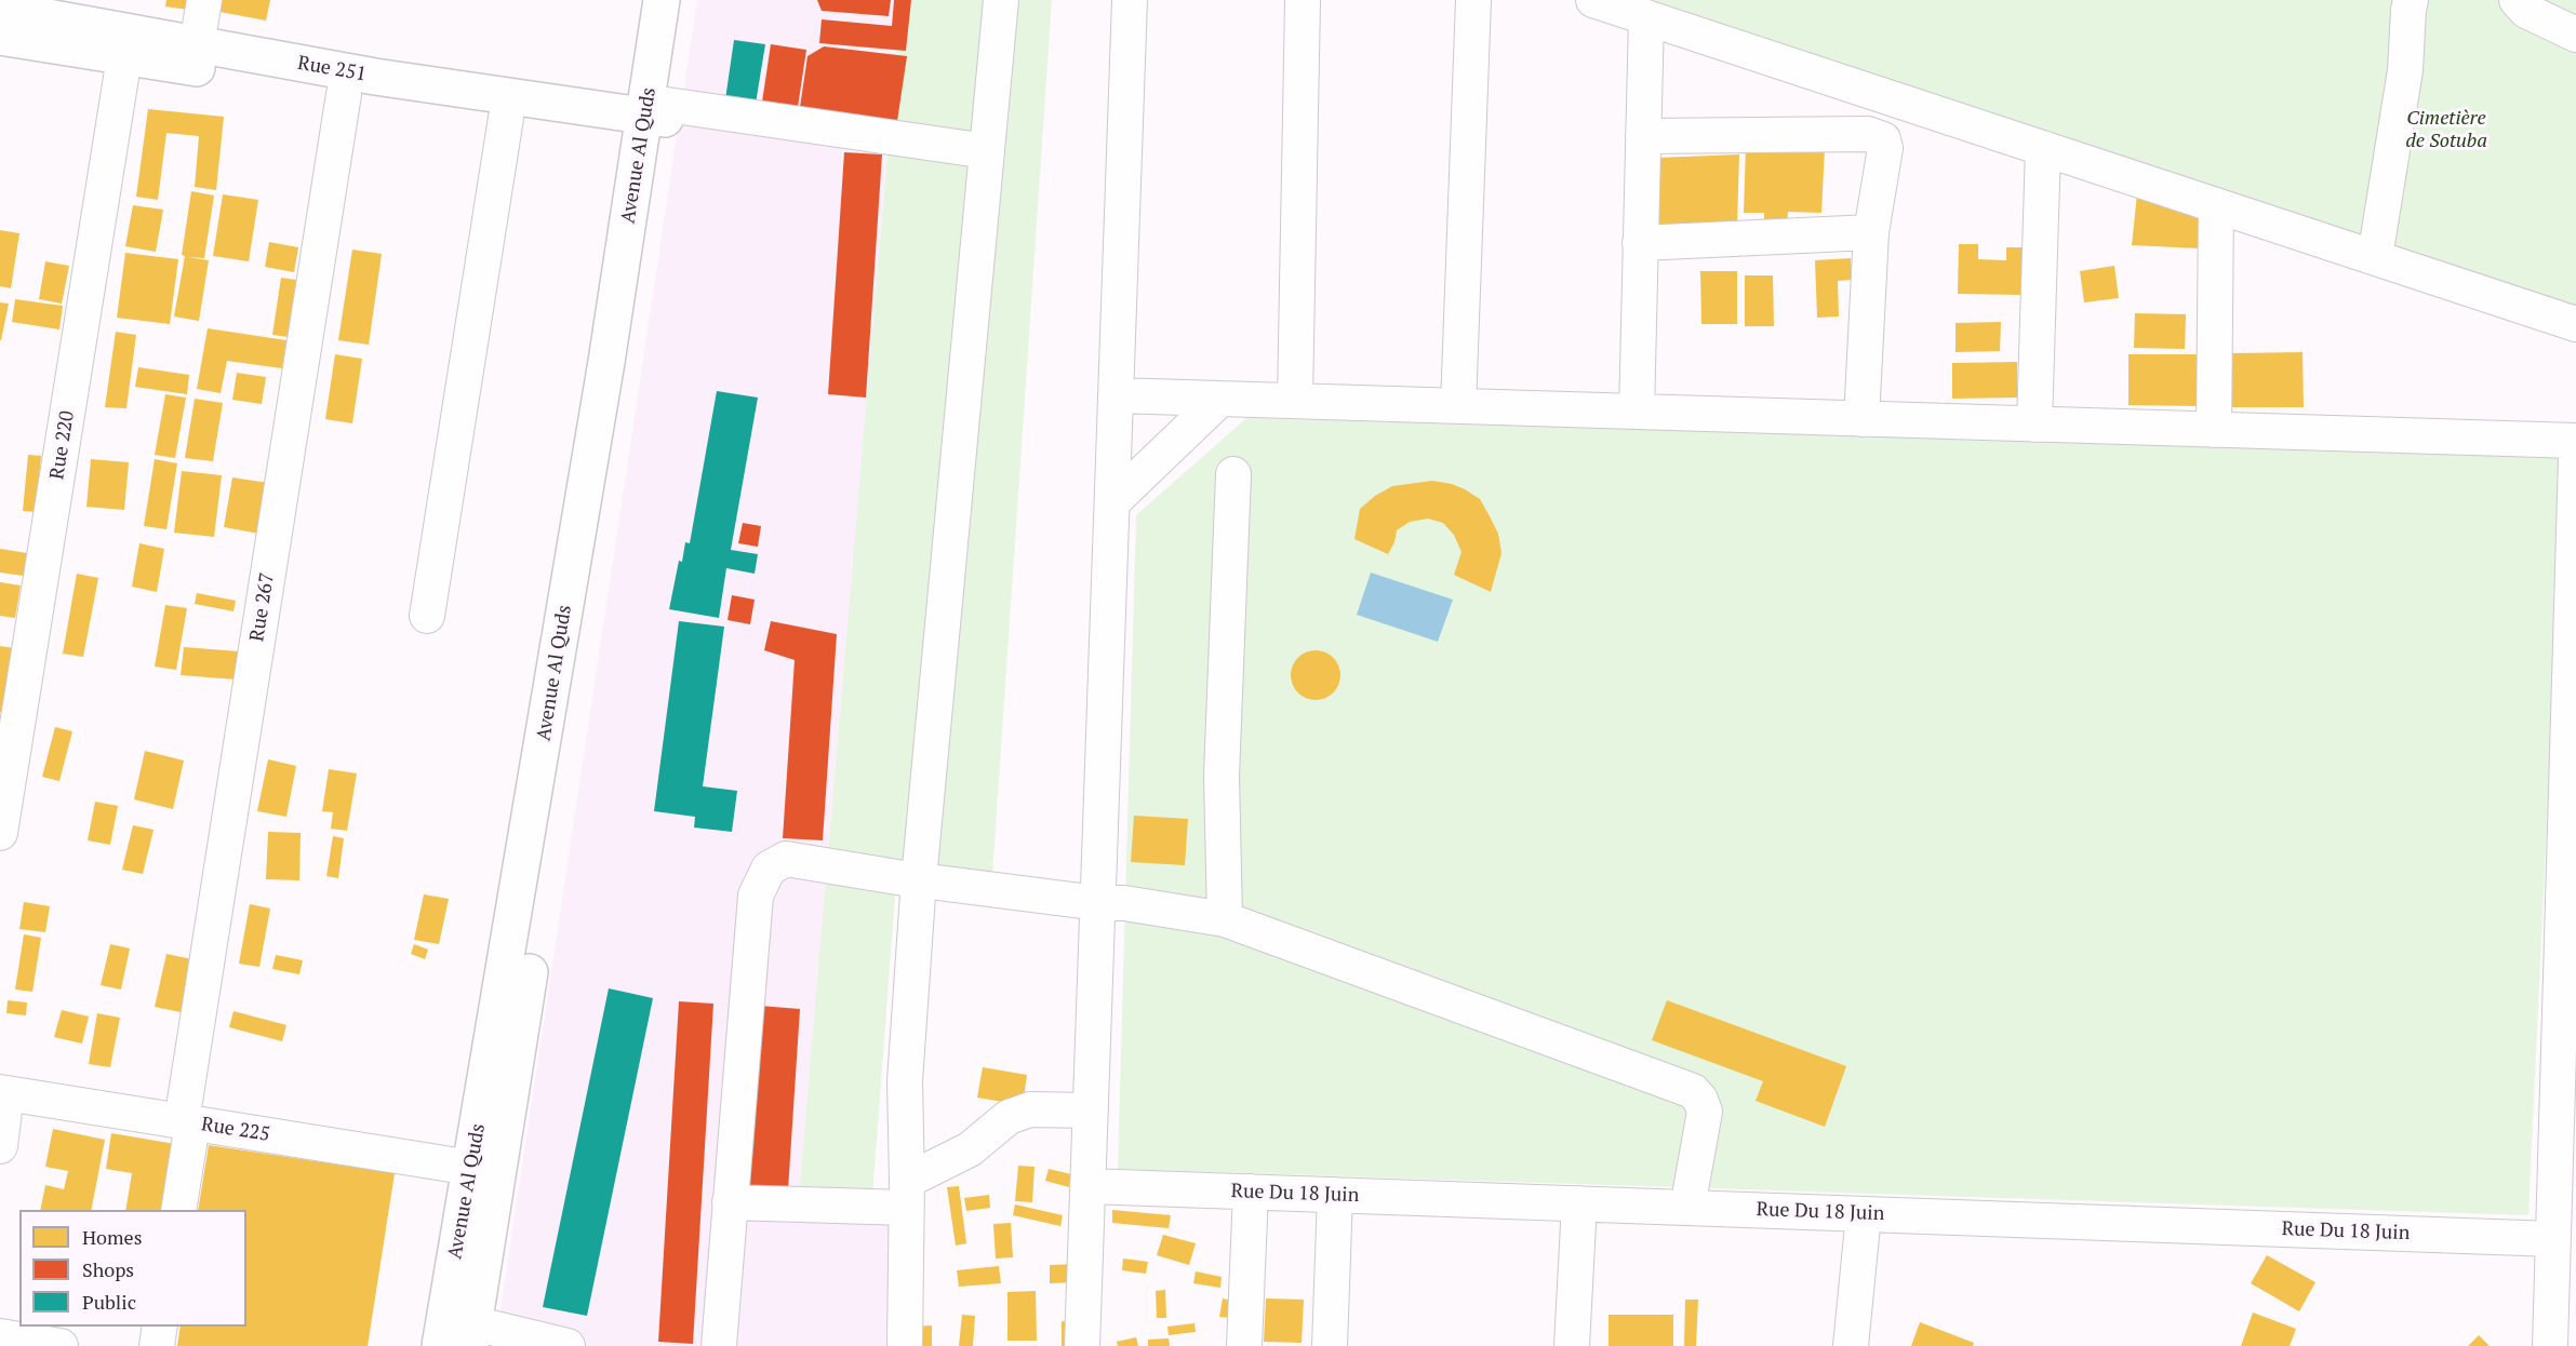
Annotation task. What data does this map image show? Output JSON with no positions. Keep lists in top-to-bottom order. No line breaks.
{"streets":{"main road":["Rue 251","Avenue Al Quds"],"street":["Rue 220","Rue 267","Rue 225","Rue Du 18 Juin"]},"crossings":[["Rue 251","Avenue Al Quds"],["Rue 251","Rue 220"],["Rue 251","Rue 267"],["Avenue Al Quds","Rue 225"],["Rue 267","Rue 225"]],"parks":["Cimetière de Sotuba"],"legend":["Homes","Shops","Public"]}
